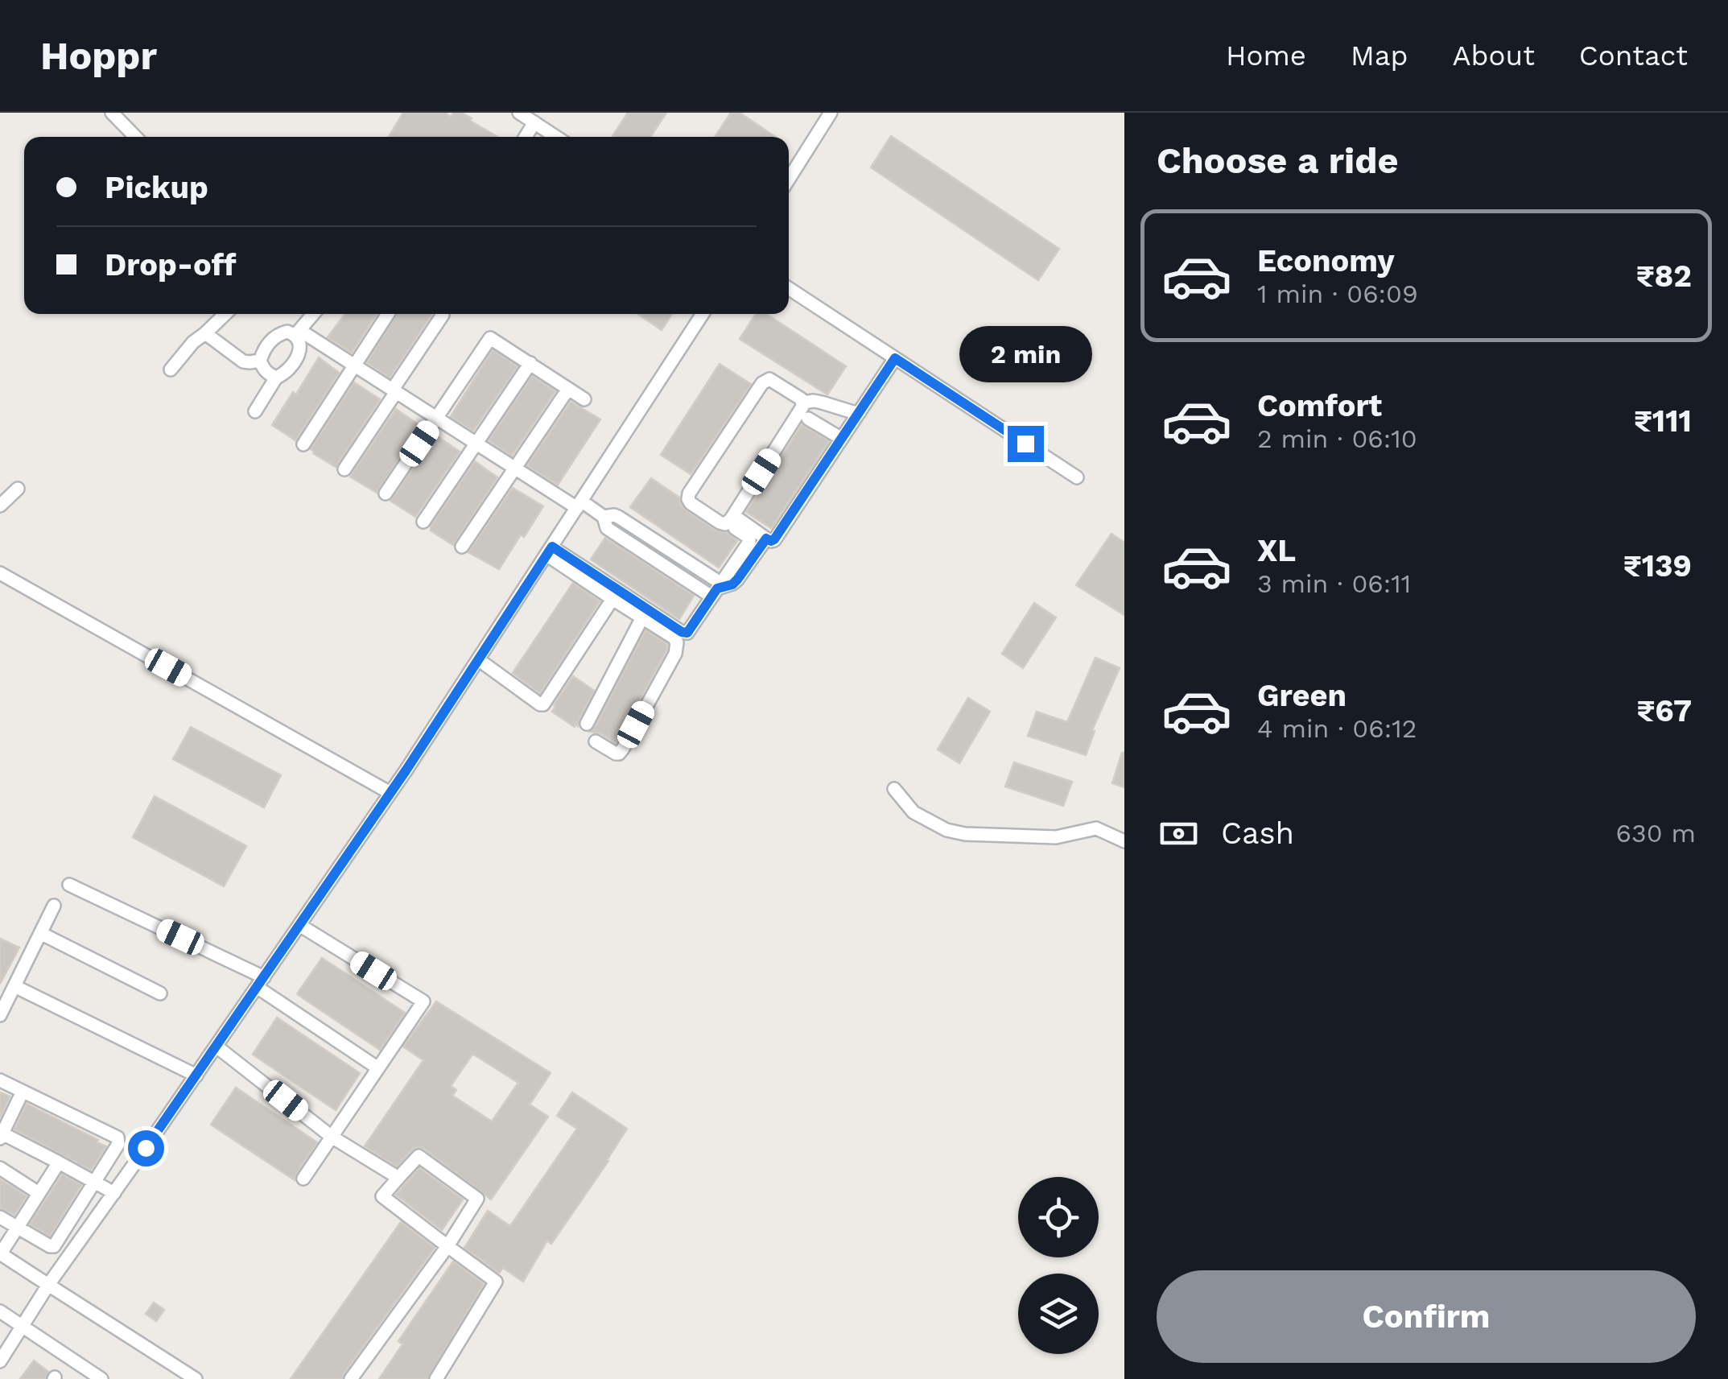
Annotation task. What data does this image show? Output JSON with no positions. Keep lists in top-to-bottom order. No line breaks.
{"page":{"header":"Hoppr","nav":["Home","Map","About","Contact"],"heading":"Choose a ride","banner":["Pickup","Drop-off"],"list":[{"name":"Economy","note":"1 min · 06:09","value":"₹82"},{"name":"Comfort","note":"2 min · 06:10","value":"₹111"},{"name":"XL","note":"3 min · 06:11","value":"₹139"},{"name":"Green","note":"4 min · 06:12","value":"₹67"}],"bubble":"2 min","pay":["Cash","630 m"],"buttons":"Confirm"}}
